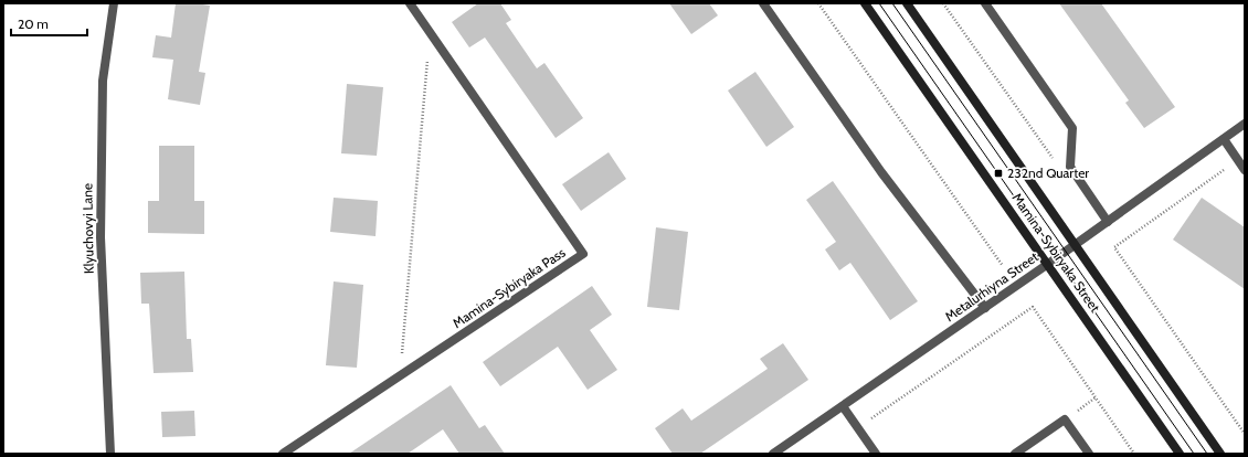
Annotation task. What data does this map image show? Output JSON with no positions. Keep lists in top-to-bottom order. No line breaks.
{"streets":{"main road":["Mamina-Sybiryaka Street"],"street":["Klyuchovyi Lane","Metalurhiyna Street","Mamina-Sybiryaka Pass"]},"crossings":[["Mamina-Sybiryaka Street","Metalurhiyna Street"]],"places":{"transit":["232nd Quarter"]},"scale_bar":"20 m"}
